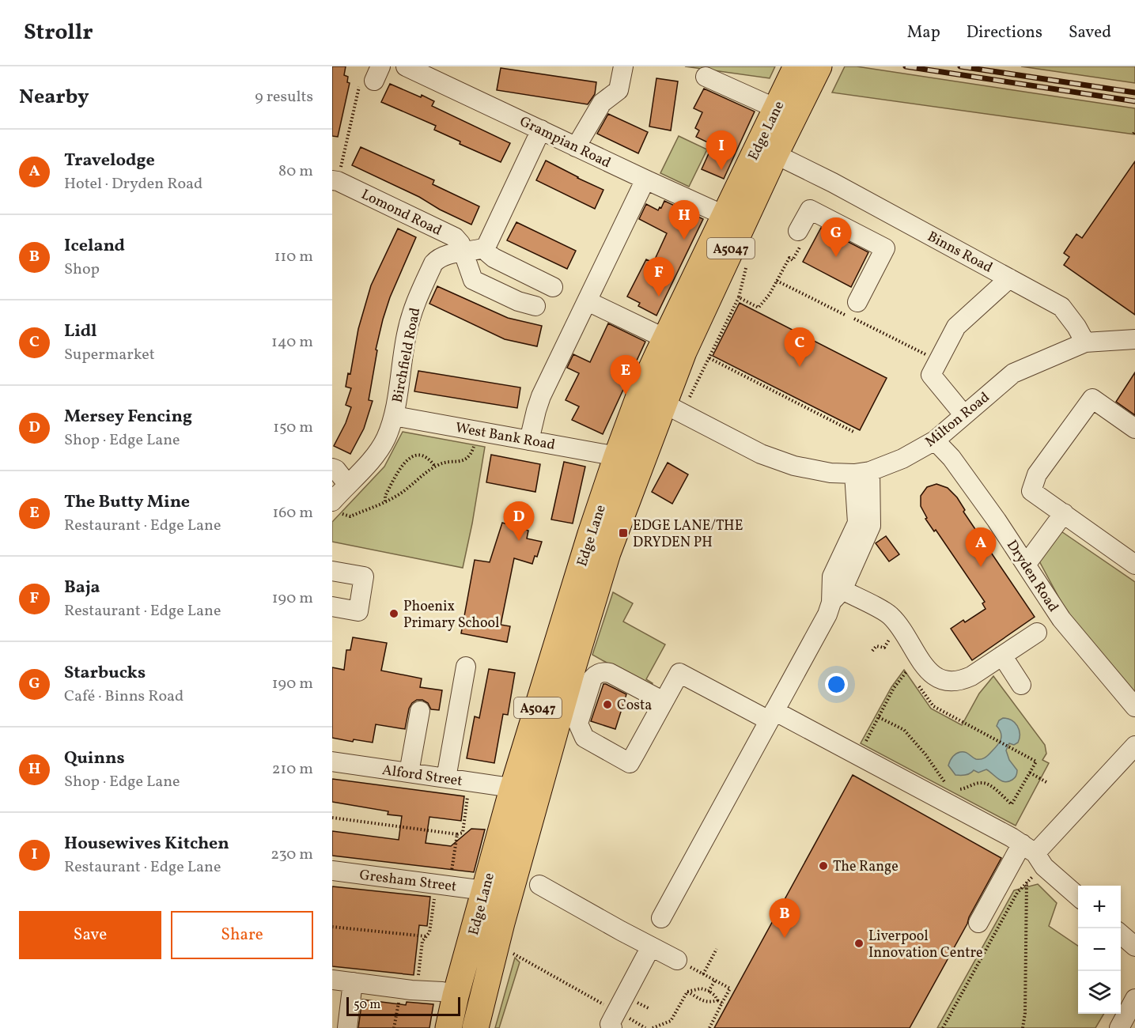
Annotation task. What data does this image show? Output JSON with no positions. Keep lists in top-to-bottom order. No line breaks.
{"streets":{"highway":["Edge Lane","A5047"],"street":["Grampian Road","Lomond Road","Binns Road","Birchfield Road","Milton Road","West Bank Road","Dryden Road","Alford Street","Gresham Street"]},"crossings":[["Edge Lane","Grampian Road"],["Edge Lane","Binns Road"],["Edge Lane","Milton Road"],["Edge Lane","West Bank Road"],["Edge Lane","Alford Street"],["Edge Lane","Gresham Street"],["Lomond Road","Birchfield Road"],["Binns Road","Milton Road"],["Birchfield Road","West Bank Road"],["Milton Road","Dryden Road"]],"places":{"transit":["EDGE LANE/THE DRYDEN PH"],"other":["Phoenix Primary School","Costa","The Range","Liverpool Innovation Centre"]},"scale_bar":"50 m","page":{"header":"Strollr","nav":["Map","Directions","Saved"],"heading":["Nearby","9 results"],"list":[{"mark":"A","name":"Travelodge","note":"Hotel · Dryden Road","value":"80 m"},{"mark":"B","name":"Iceland","note":"Shop","value":"110 m"},{"mark":"C","name":"Lidl","note":"Supermarket","value":"140 m"},{"mark":"D","name":"Mersey Fencing","note":"Shop · Edge Lane","value":"150 m"},{"mark":"E","name":"The Butty Mine","note":"Restaurant · Edge Lane","value":"160 m"},{"mark":"F","name":"Baja","note":"Restaurant · Edge Lane","value":"190 m"},{"mark":"G","name":"Starbucks","note":"Café · Binns Road","value":"190 m"},{"mark":"H","name":"Quinns","note":"Shop · Edge Lane","value":"210 m"},{"mark":"I","name":"Housewives Kitchen","note":"Restaurant · Edge Lane","value":"230 m"}],"pins":["I","H","G","F","C","E","D","A","B"],"map_buttons":["+","−"],"buttons":["Save","Share"],"scale":"50 m"}}
